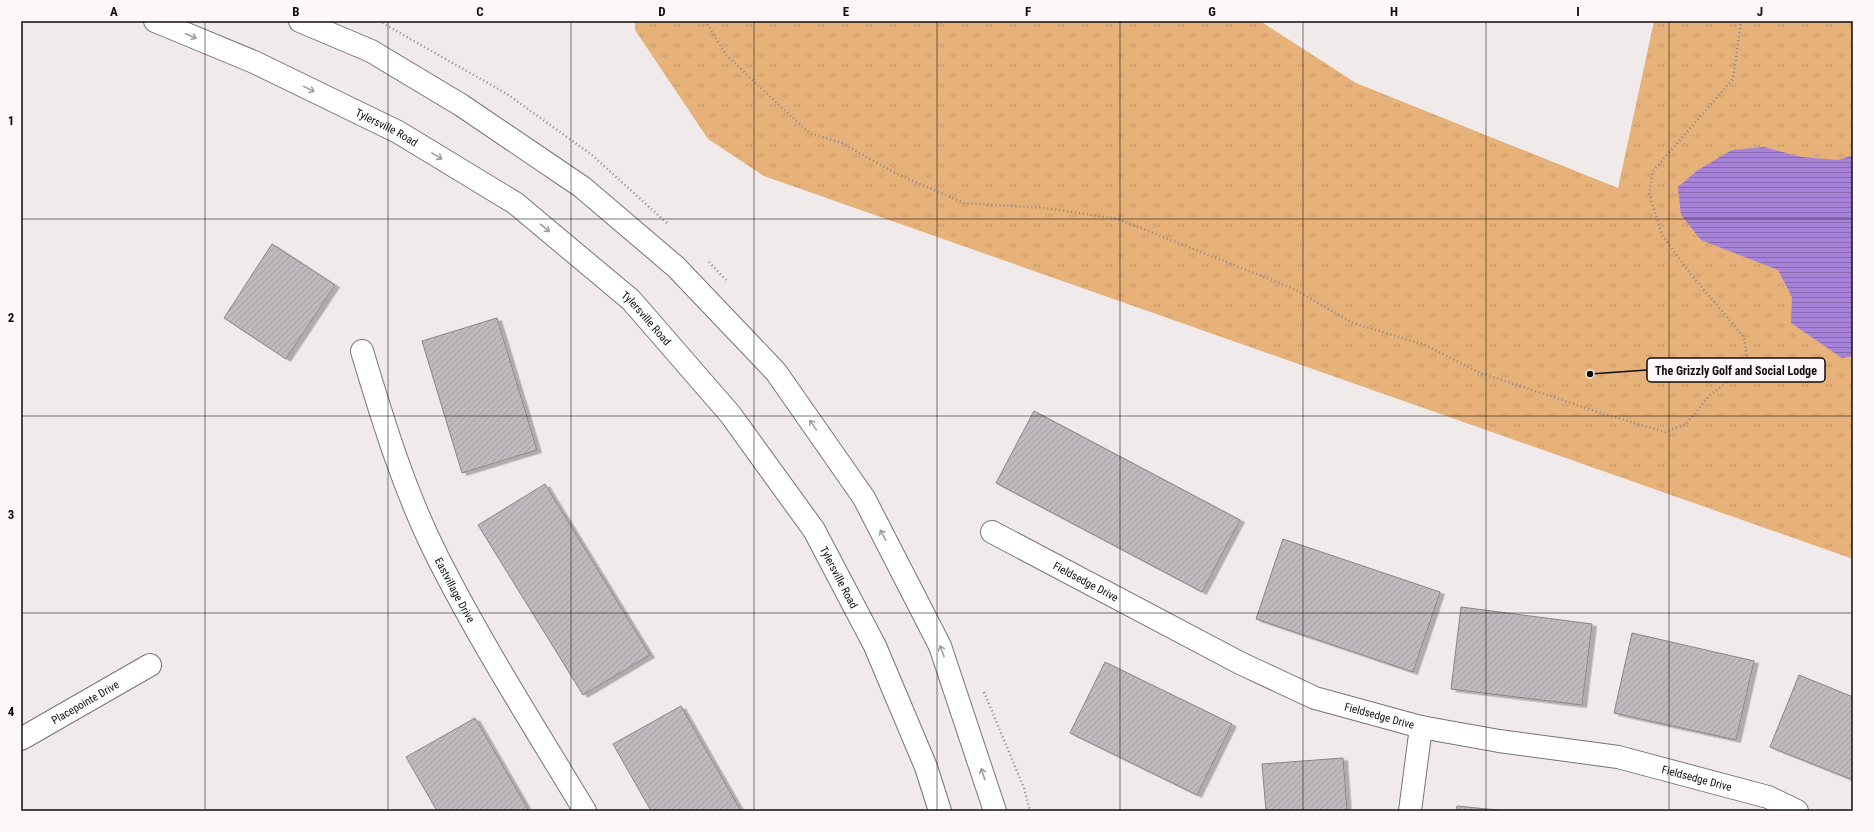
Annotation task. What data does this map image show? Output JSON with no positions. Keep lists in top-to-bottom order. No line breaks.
{"streets":{"main road":["Tylersville Road","Fieldsedge Drive","Eastvillage Drive","Placepointe Drive"]},"places":["The Grizzly Golf and Social Lodge"],"grid":{"columns":["A","B","C","D","E","F","G","H","I","J"],"rows":["1","2","3","4"]}}
